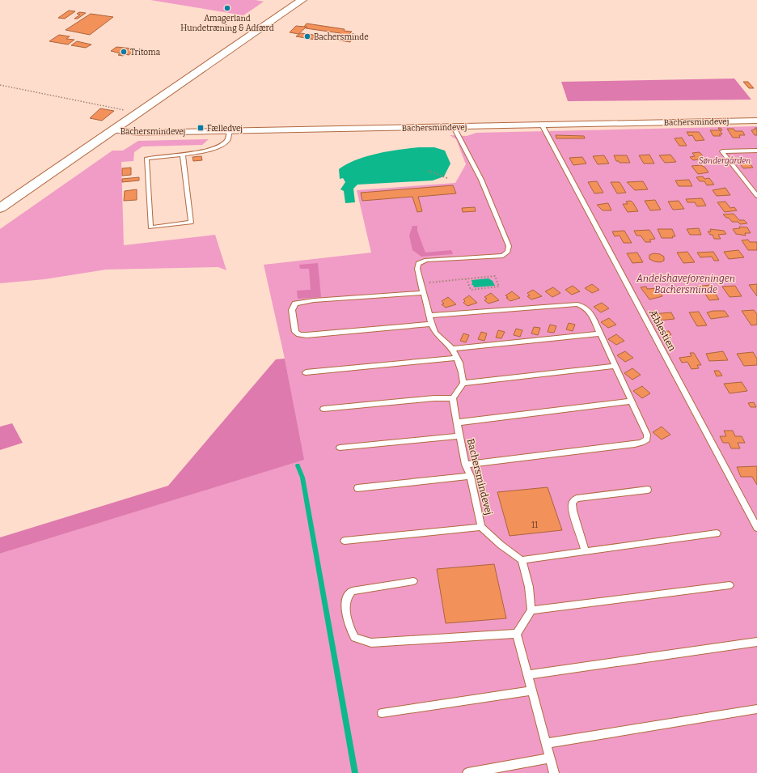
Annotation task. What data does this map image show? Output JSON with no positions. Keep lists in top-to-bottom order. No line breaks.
{"streets":{"street":["Bachersmindevej"],"lane":["Æblestien"]},"crossings":[["Bachersmindevej","Æblestien"]],"parks":["Søndergården","Andelshaveforeningen Bachersminde"],"places":{"other":["Amagerland Hundetræning & Adfærd","Bachersminde","Tritoma"],"transit":["Fælledvej"]},"house_numbers":["11"]}
